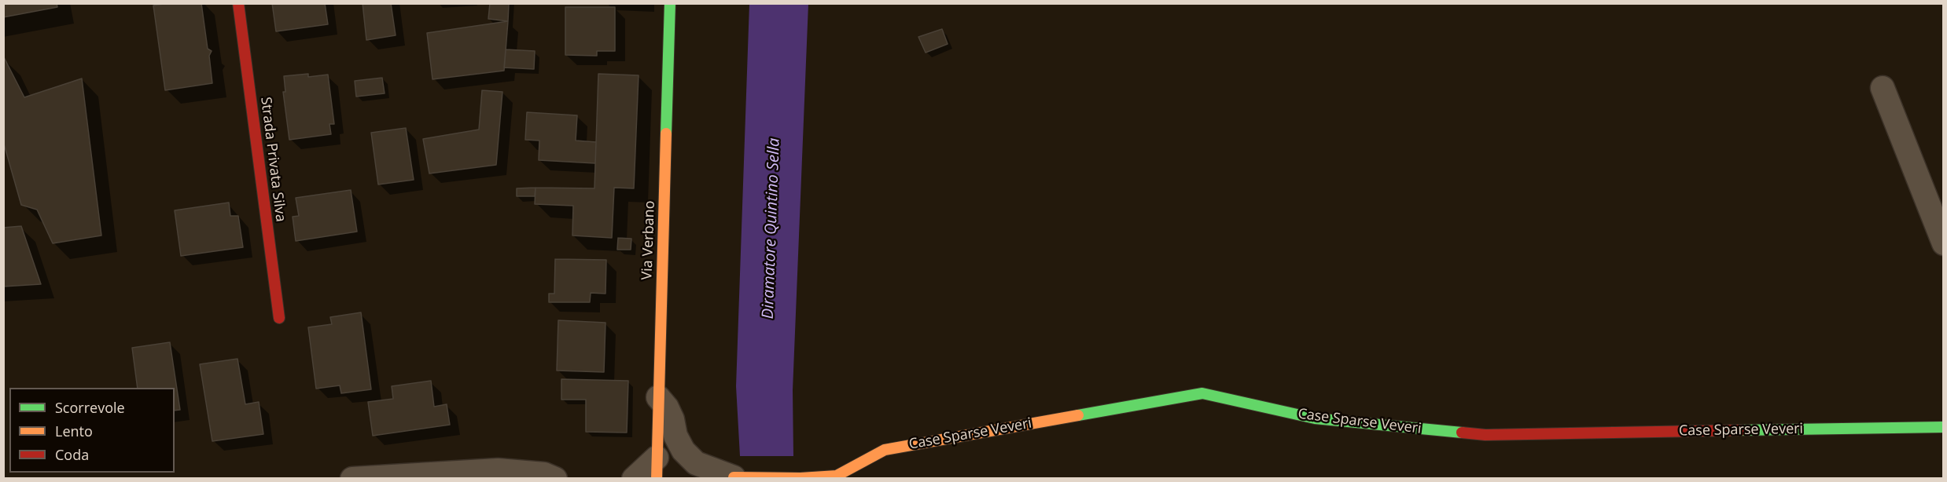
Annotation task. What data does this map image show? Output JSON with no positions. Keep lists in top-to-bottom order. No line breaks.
{"streets":{"street":["Strada Privata Silva","Via Verbano","Case Sparse Veveri"]},"crossings":[["Via Verbano","Case Sparse Veveri"]],"water":["Diramatore Quintino Sella"],"legend":["Scorrevole","Lento","Coda"]}
